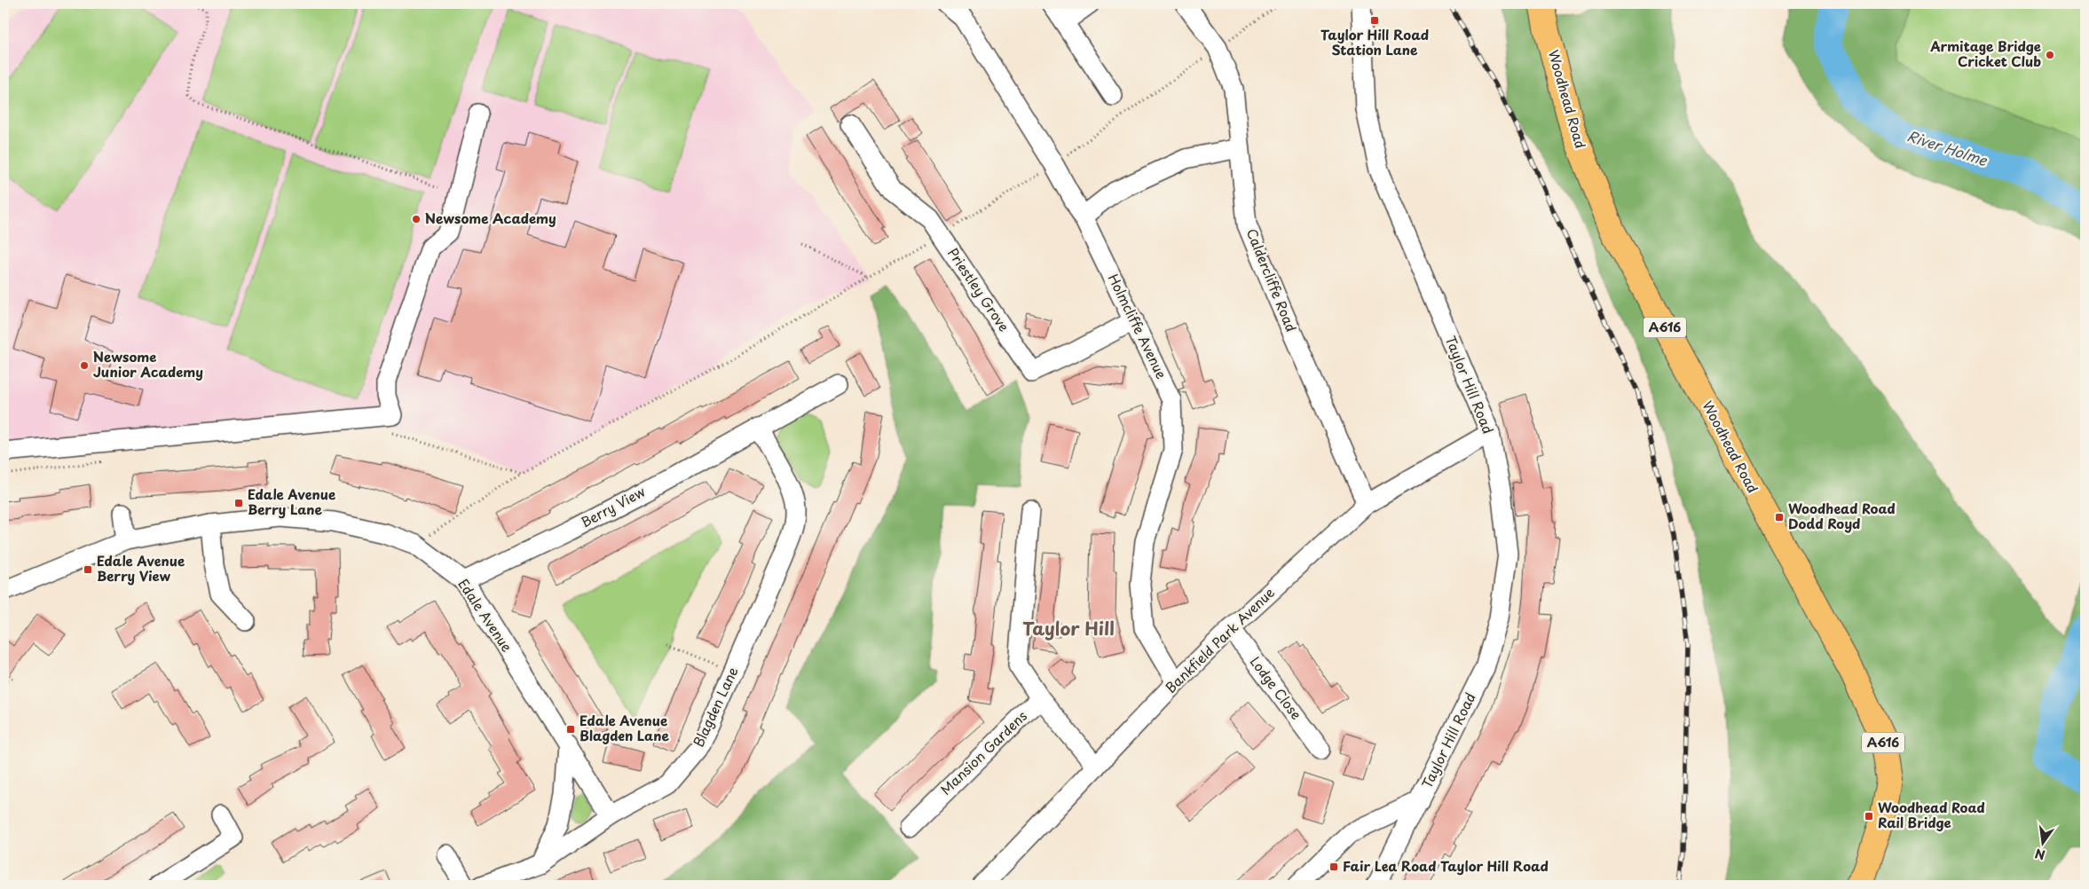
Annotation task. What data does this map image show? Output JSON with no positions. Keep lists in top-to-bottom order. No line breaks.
{"streets":{"main road":["Woodhead Road","A616"],"street":["Caldercliffe Road","Priestley Grove","Holmcliffe Avenue","Taylor Hill Road","Berry View","Edale Avenue","Bankfield Park Avenue","Lodge Close","Blagden Lane","Mansion Gardens"]},"crossings":[["Caldercliffe Road","Bankfield Park Avenue"],["Priestley Grove","Holmcliffe Avenue"],["Holmcliffe Avenue","Bankfield Park Avenue"],["Taylor Hill Road","Bankfield Park Avenue"],["Berry View","Edale Avenue"],["Berry View","Blagden Lane"],["Edale Avenue","Blagden Lane"],["Bankfield Park Avenue","Lodge Close"]],"districts":["Taylor Hill"],"water":["River Holme"],"places":{"transit":["Taylor Hill Road Station Lane","Edale Avenue Berry Lane","Woodhead Road Dodd Royd","Edale Avenue Berry View","Edale Avenue Blagden Lane","Woodhead Road Rail Bridge","Fair Lea Road Taylor Hill Road"],"other":["Armitage Bridge Cricket Club","Newsome Academy","Newsome Junior Academy"]},"north":"bottom"}
